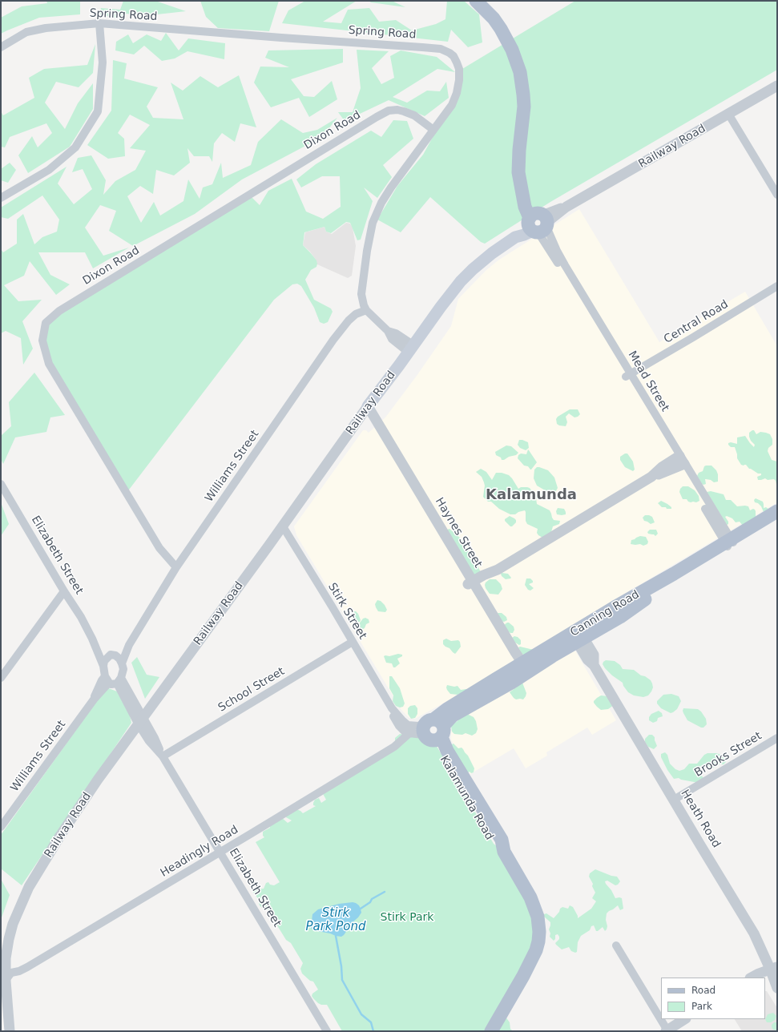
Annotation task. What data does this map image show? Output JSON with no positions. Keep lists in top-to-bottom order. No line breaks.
{"streets":{"main road":["Railway Road","Canning Road","Kalamunda Road"],"street":["Spring Road","Dixon Road","Central Road","Mead Street","Williams Street","Haynes Street","Elizabeth Street","Stirk Street","School Street","Brooks Street","Heath Road","Headingly Road"]},"crossings":[["Spring Road","Dixon Road"],["Spring Road","Railway Road"],["Spring Road","Williams Street"],["Dixon Road","Williams Street"],["Railway Road","Mead Street"],["Railway Road","Haynes Street"],["Railway Road","Elizabeth Street"],["Railway Road","Stirk Street"],["Railway Road","Headingly Road"],["Central Road","Mead Street"],["Mead Street","Canning Road"],["Williams Street","Elizabeth Street"],["Haynes Street","Canning Road"],["Elizabeth Street","School Street"],["Elizabeth Street","Headingly Road"],["Stirk Street","Canning Road"],["Stirk Street","School Street"],["Stirk Street","Kalamunda Road"],["Stirk Street","Headingly Road"],["Canning Road","Kalamunda Road"],["Canning Road","Heath Road"],["Brooks Street","Heath Road"]],"districts":["Kalamunda"],"water":["Stirk Park Pond"],"parks":["Stirk Park"],"legend":["Road","Park"]}
